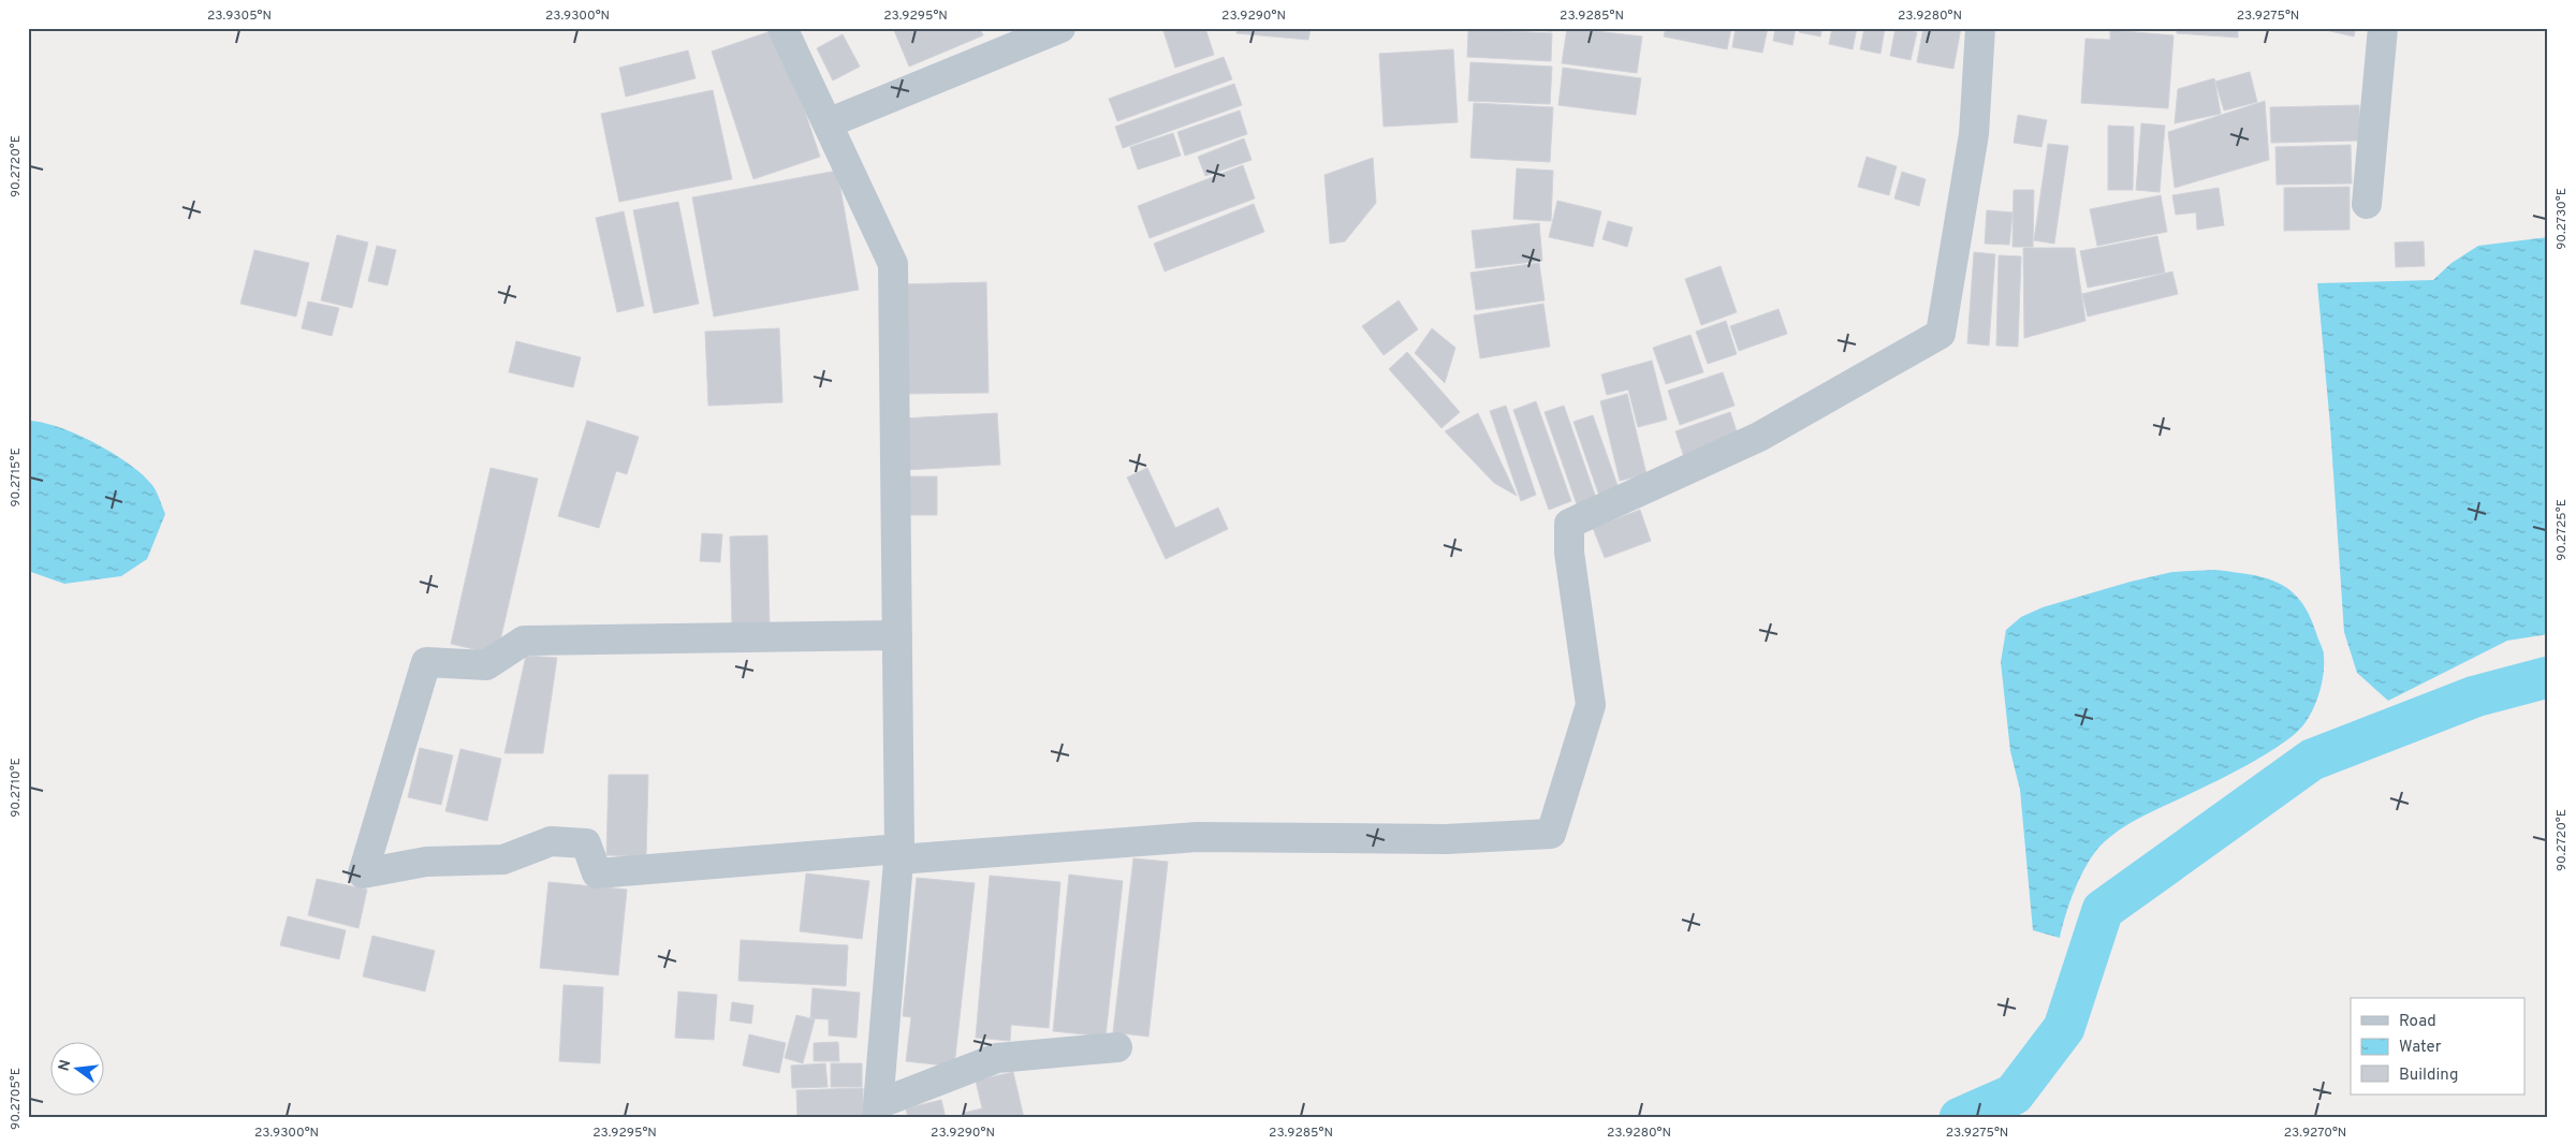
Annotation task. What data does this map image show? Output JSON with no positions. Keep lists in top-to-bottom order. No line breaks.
{"legend":["Road","Water","Building"],"north":"left","coordinates":["23.9305°N","23.9300°N","23.9295°N","23.9290°N","23.9285°N","23.9280°N","23.9275°N","90.2720°E","90.2730°E","90.2715°E","90.2725°E","90.2710°E","90.2705°E","23.9270°N"]}
